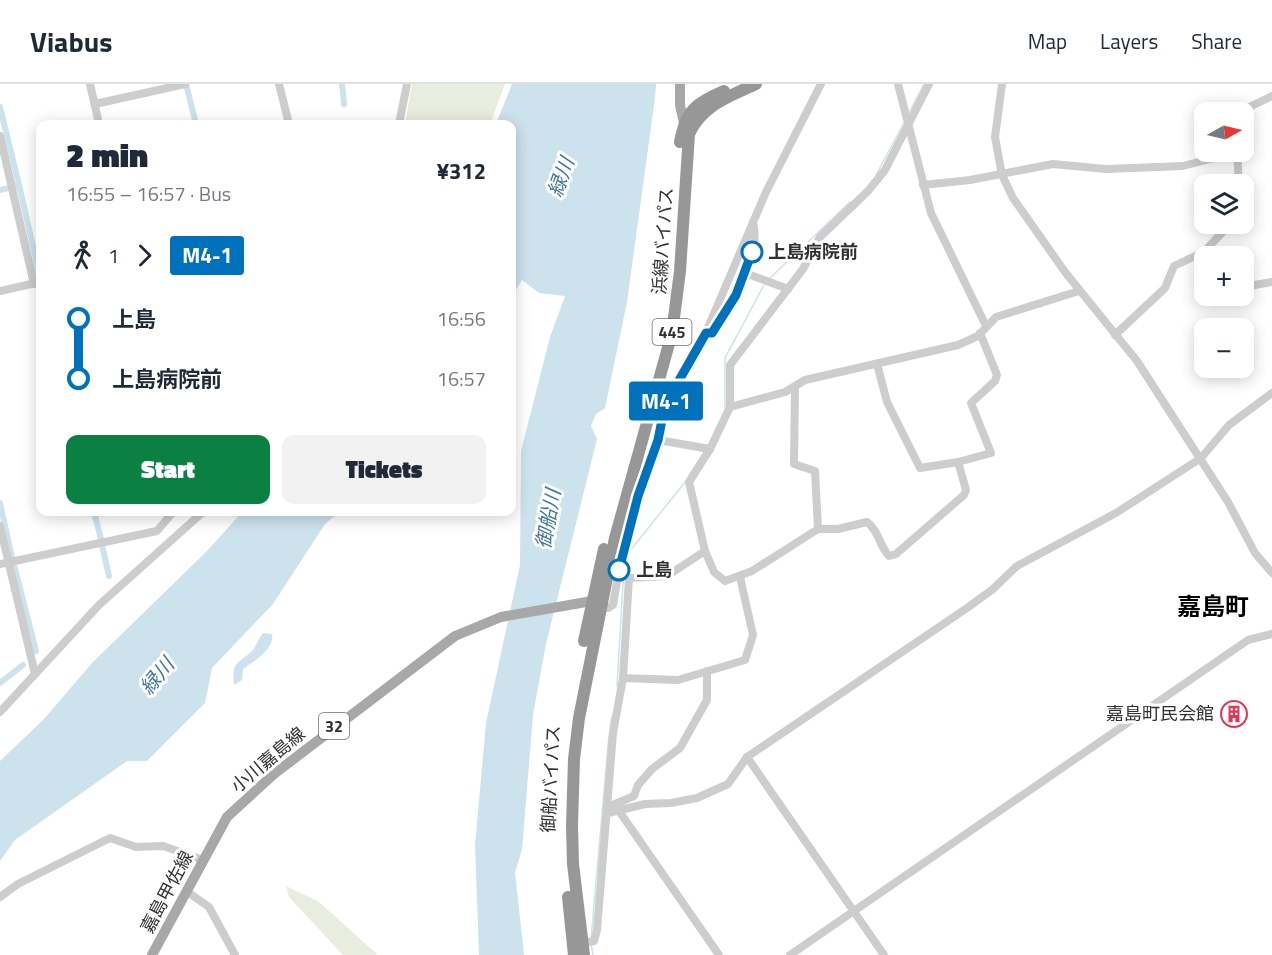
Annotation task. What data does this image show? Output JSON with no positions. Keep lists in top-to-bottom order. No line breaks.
{"streets":{"highway":["浜線バイパス","445","御船バイパス"],"main road":["32","小川嘉島線","嘉島甲佐線"]},"crossings":[["浜線バイパス","小川嘉島線"],["浜線バイパス","御船バイパス"],["小川嘉島線","御船バイパス"],["小川嘉島線","嘉島甲佐線"]],"districts":["嘉島町"],"water":["緑川","御船川"],"places":{"other":["上島病院前","上島"],"building":["嘉島町民会館"]},"lines":["bus line M4-1"],"north":"right","page":{"header":"Viabus","nav":["Map","Layers","Share"],"on_map":"M4-1","map_buttons":["+","−"],"heading":["2 min","16:55 – 16:57 · Bus","¥312"],"legs":["1","M4-1"],"list":[{"name":"上島","value":"16:56"},{"name":"上島病院前","value":"16:57"}],"buttons":["Start","Tickets"]}}
